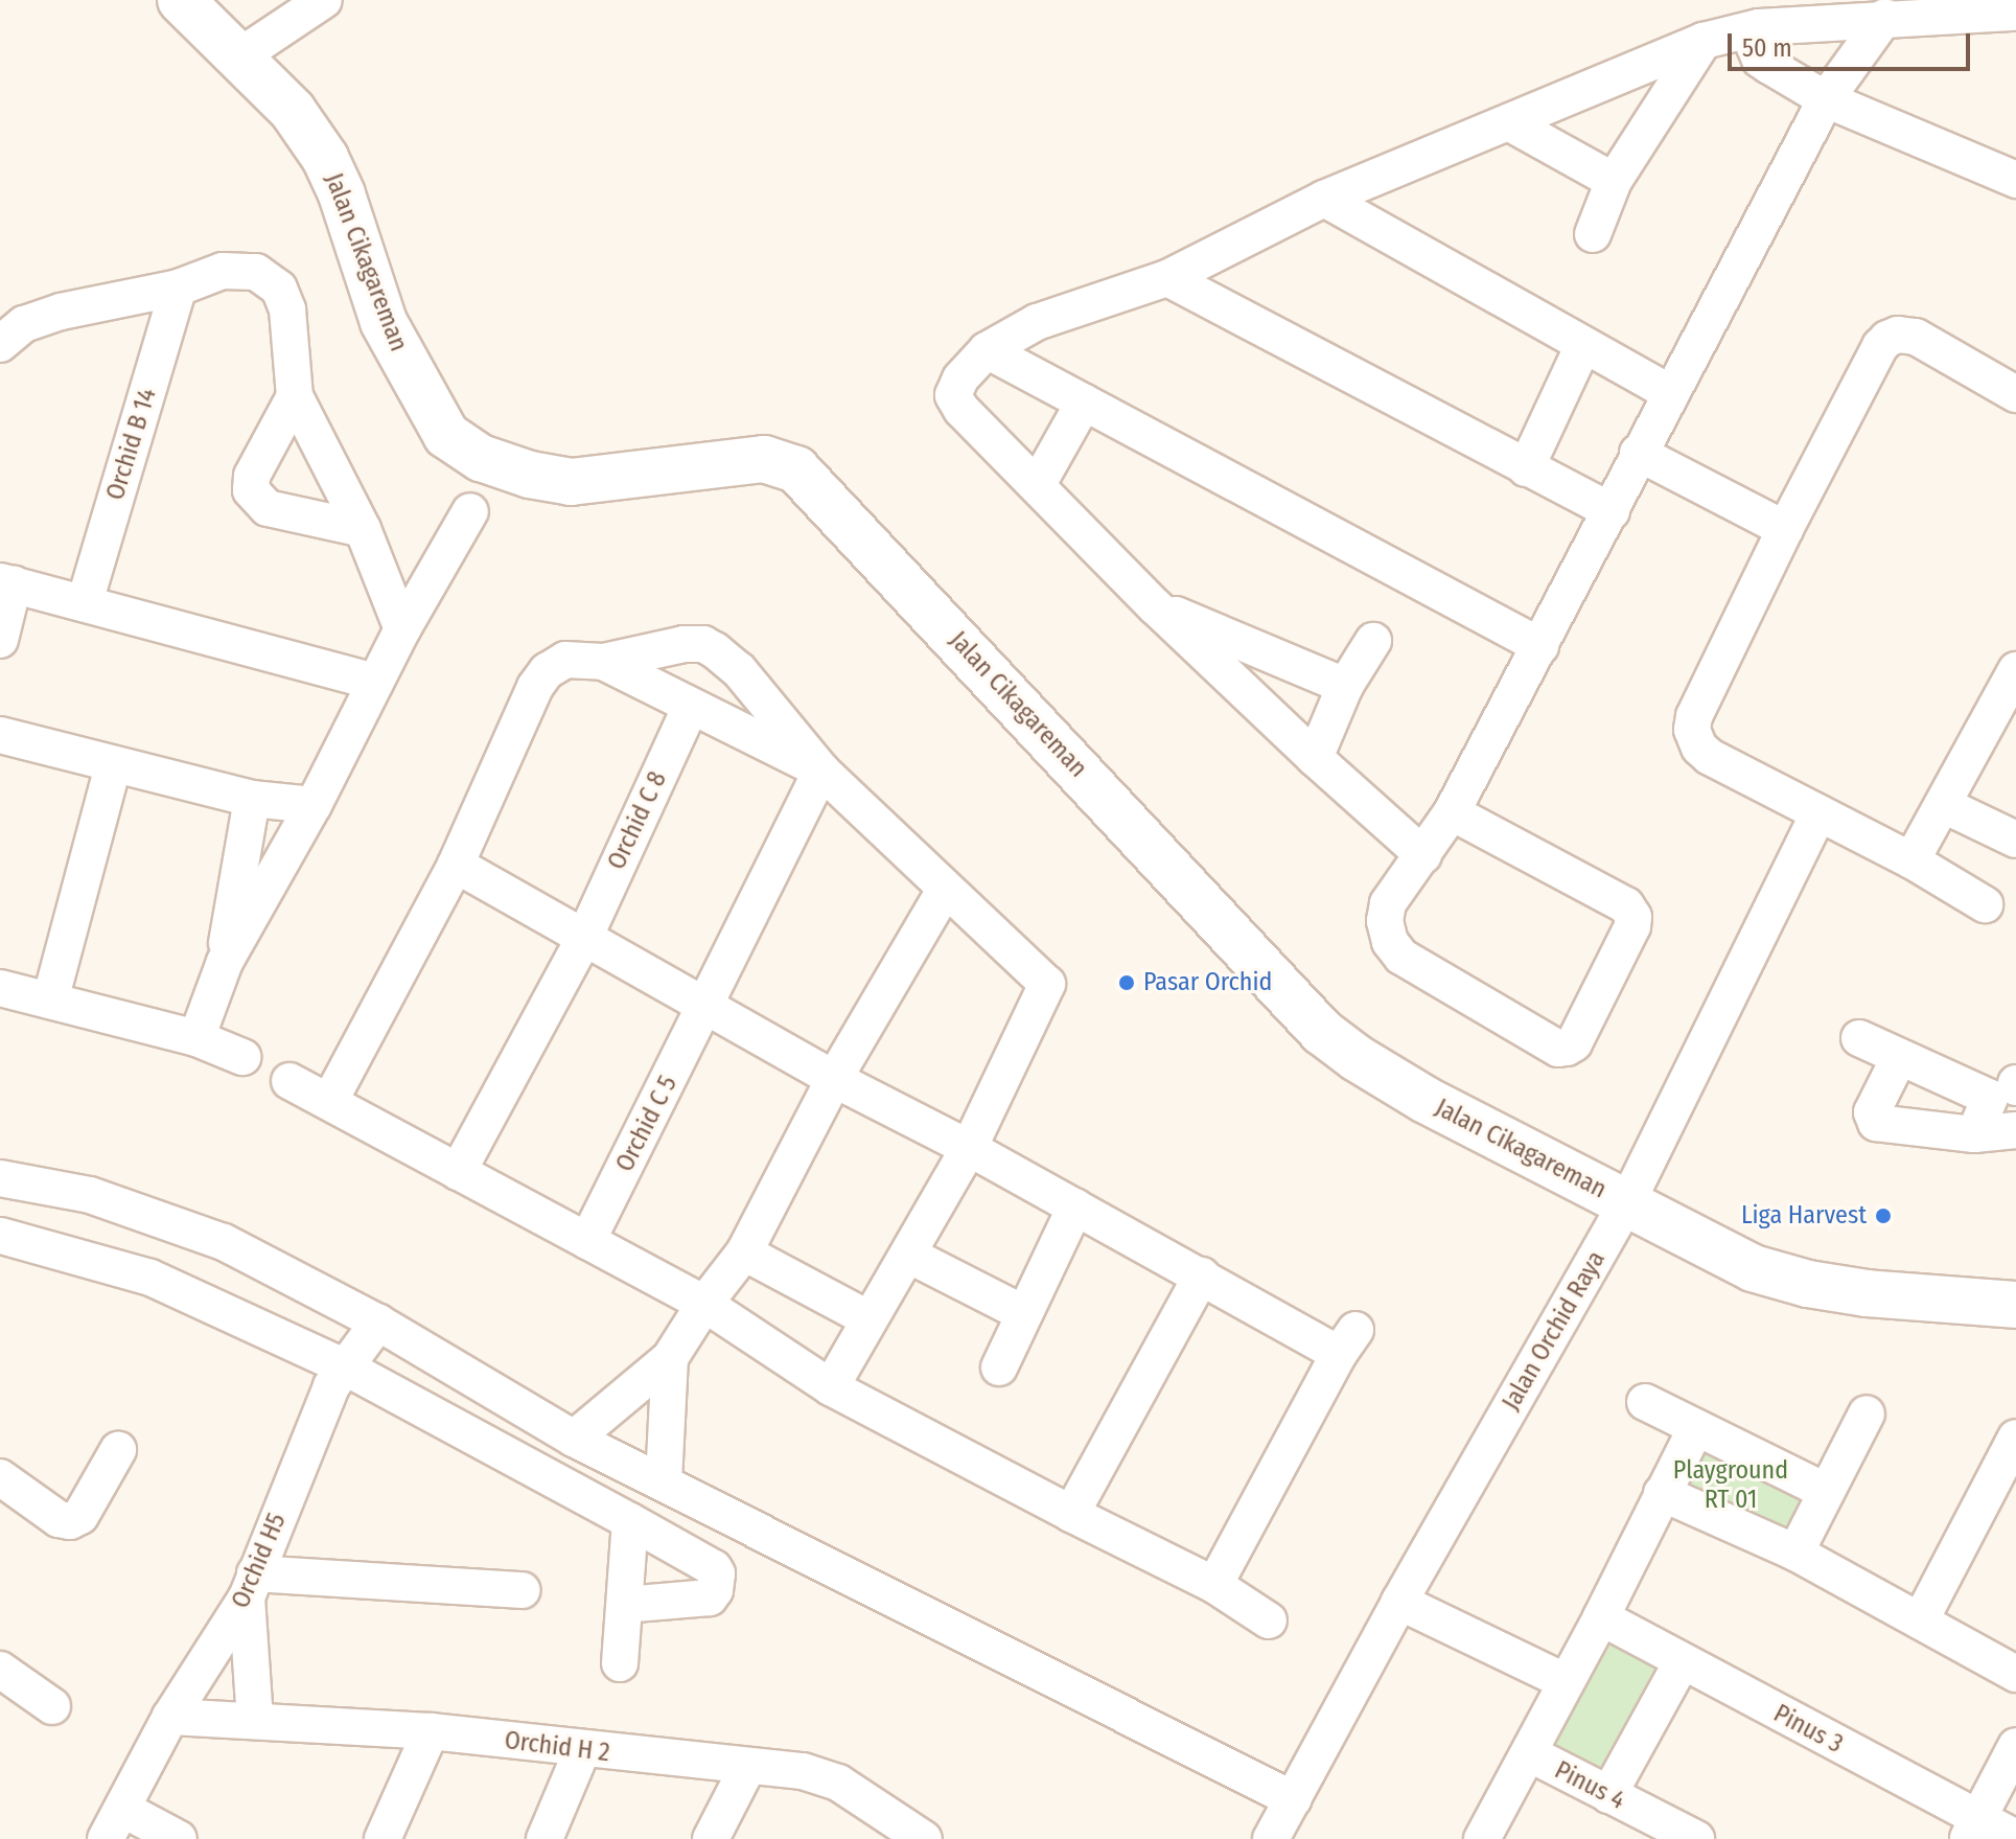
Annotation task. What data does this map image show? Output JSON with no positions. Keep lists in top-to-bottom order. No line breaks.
{"streets":{"street":["Jalan Cikagareman","Orchid B 14","Orchid C 8","Orchid C 5","Jalan Orchid Raya","Orchid H5","Pinus 3","Orchid H 2","Pinus 4"]},"crossings":[["Jalan Cikagareman","Jalan Orchid Raya"],["Orchid H5","Orchid H 2"]],"parks":["Playground RT 01"],"places":["Pasar Orchid","Liga Harvest"],"scale_bar":"50 m"}
